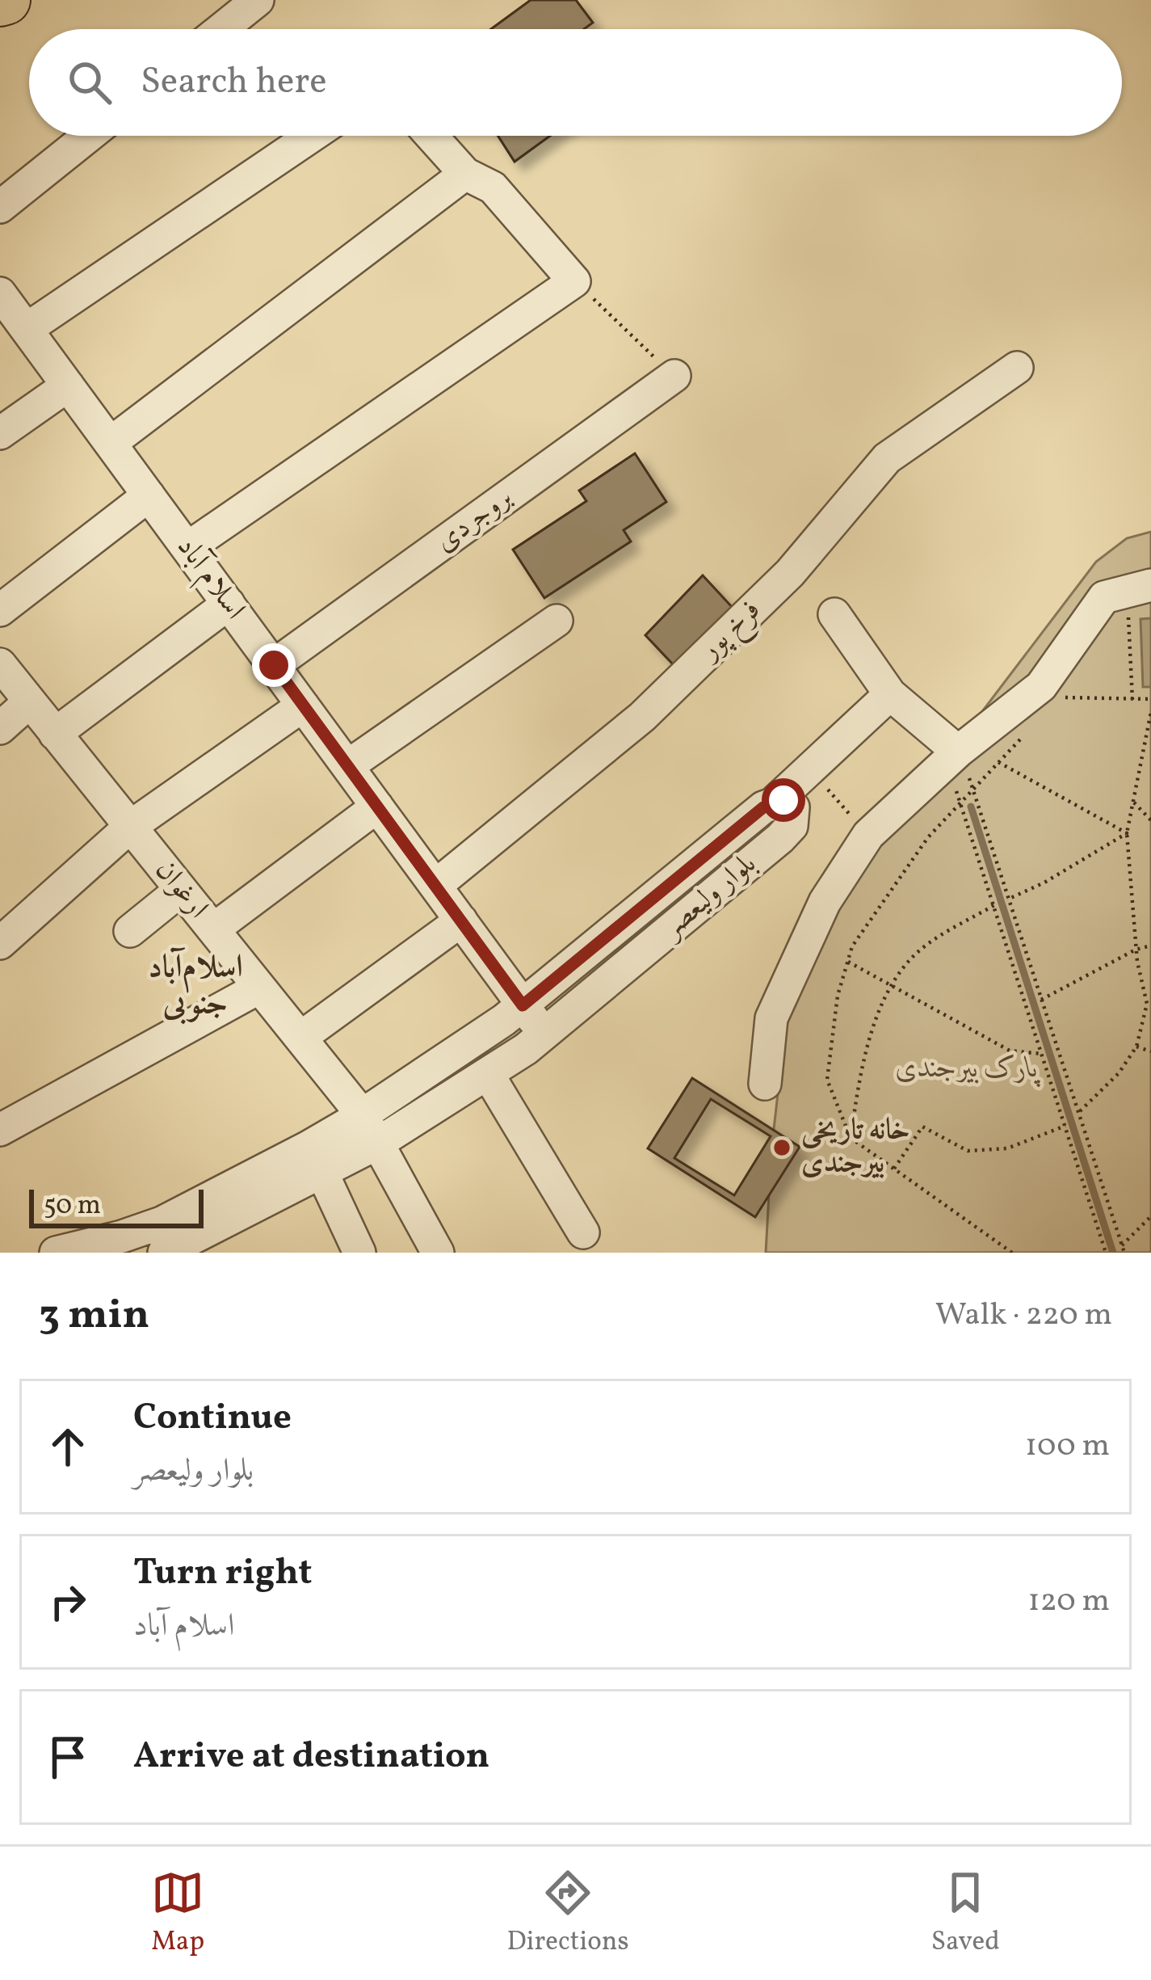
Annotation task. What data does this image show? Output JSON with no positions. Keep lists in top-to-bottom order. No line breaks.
{"streets":{"street":["بروجردی","اسلام آباد","فرخ پور","ارغوان","بلوار ولیعصر"]},"crossings":[["بروجردی","اسلام آباد"],["اسلام آباد","فرخ پور"],["اسلام آباد","بلوار ولیعصر"],["ارغوان","بلوار ولیعصر"]],"districts":["اسلام‌‌آباد جنوبی"],"parks":["پارک بیرجندی"],"places":["خانه تاریخی بیرجندی"],"scale_bar":"50 m","page":{"search":"Search here","scale":"50 m","heading":["3 min","Walk · 220 m"],"list":[["Continue","بلوار ولیعصر","100 m"],["Turn right","اسلام آباد","120 m"],"Arrive at destination"],"nav":["Map","Directions","Saved"]}}
